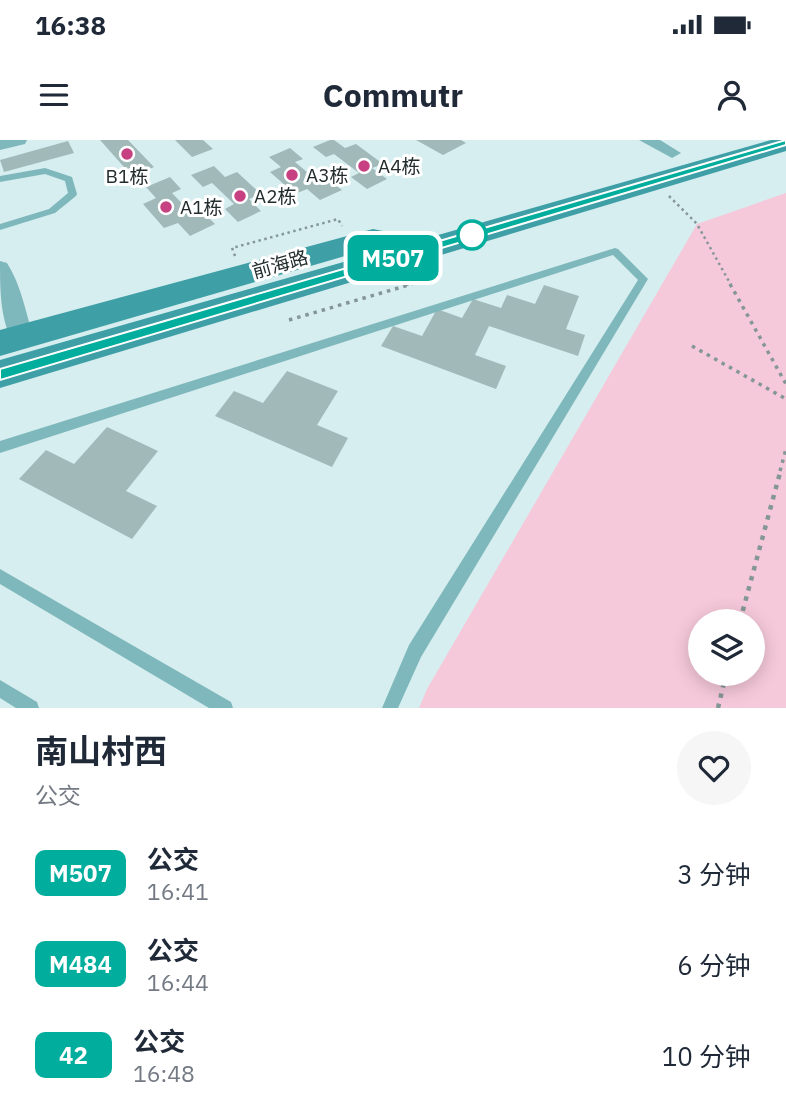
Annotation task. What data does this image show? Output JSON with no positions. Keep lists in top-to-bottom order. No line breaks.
{"streets":{"main road":["前海路"]},"places":["B1栋","A4栋","A3栋","A2栋","A1栋"],"lines":["bus line M507"],"page":{"status":"16:38","header":"Commutr","on_map":"M507","heading":["南山村西","公交"],"list":[{"mark":"M507","name":"公交","note":"16:41","value":"3 分钟"},{"mark":"M484","name":"公交","note":"16:44","value":"6 分钟"},{"mark":"42","name":"公交","note":"16:48","value":"10 分钟"}]}}
